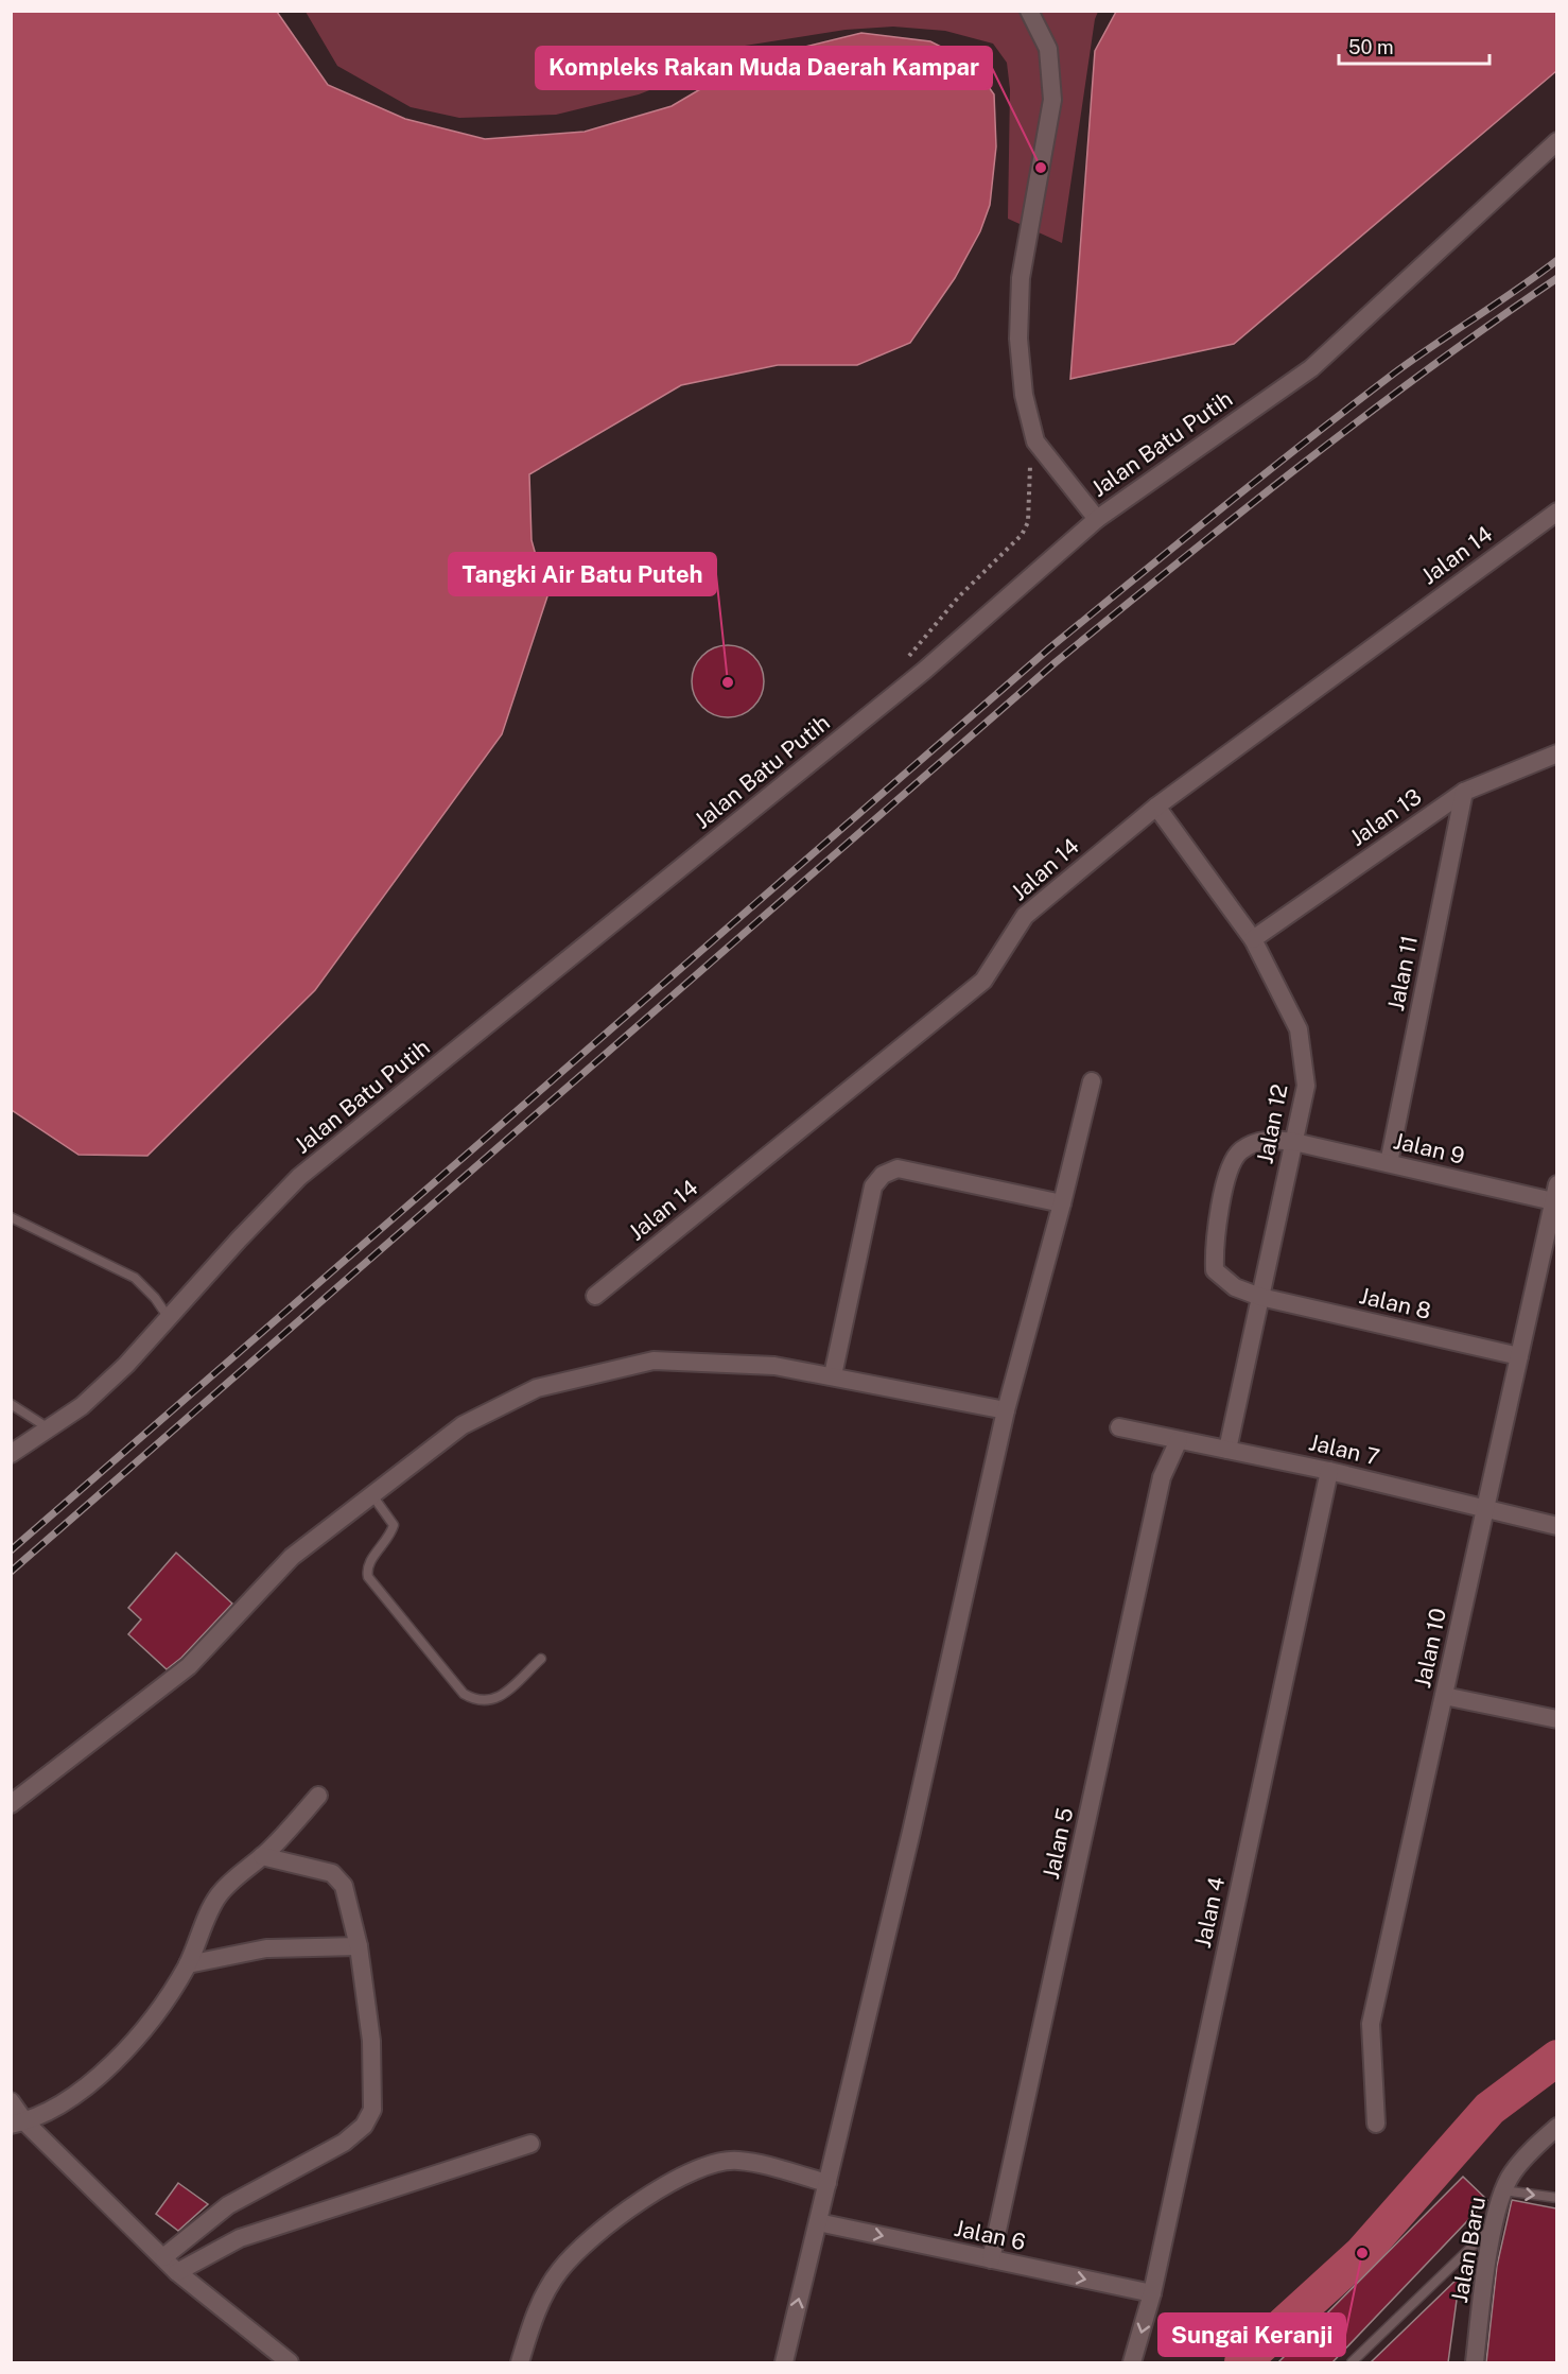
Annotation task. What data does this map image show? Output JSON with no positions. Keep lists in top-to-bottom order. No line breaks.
{"streets":{"street":["Jalan Batu Putih","Jalan 14","Jalan 13","Jalan 11","Jalan 12","Jalan 9","Jalan 8","Jalan 7","Jalan 10","Jalan 5","Jalan 4","Jalan 6","Jalan Baru"]},"crossings":[["Jalan 14","Jalan 12"],["Jalan 13","Jalan 11"],["Jalan 13","Jalan 12"],["Jalan 11","Jalan 9"],["Jalan 12","Jalan 9"],["Jalan 12","Jalan 8"],["Jalan 12","Jalan 7"],["Jalan 9","Jalan 8"],["Jalan 9","Jalan 10"],["Jalan 8","Jalan 10"],["Jalan 7","Jalan 10"],["Jalan 7","Jalan 5"],["Jalan 7","Jalan 4"],["Jalan 5","Jalan 6"],["Jalan 4","Jalan 6"]],"one_way":["Jalan 6"],"places":["Kompleks Rakan Muda Daerah Kampar","Tangki Air Batu Puteh","Sungai Keranji"],"scale_bar":"50 m"}
